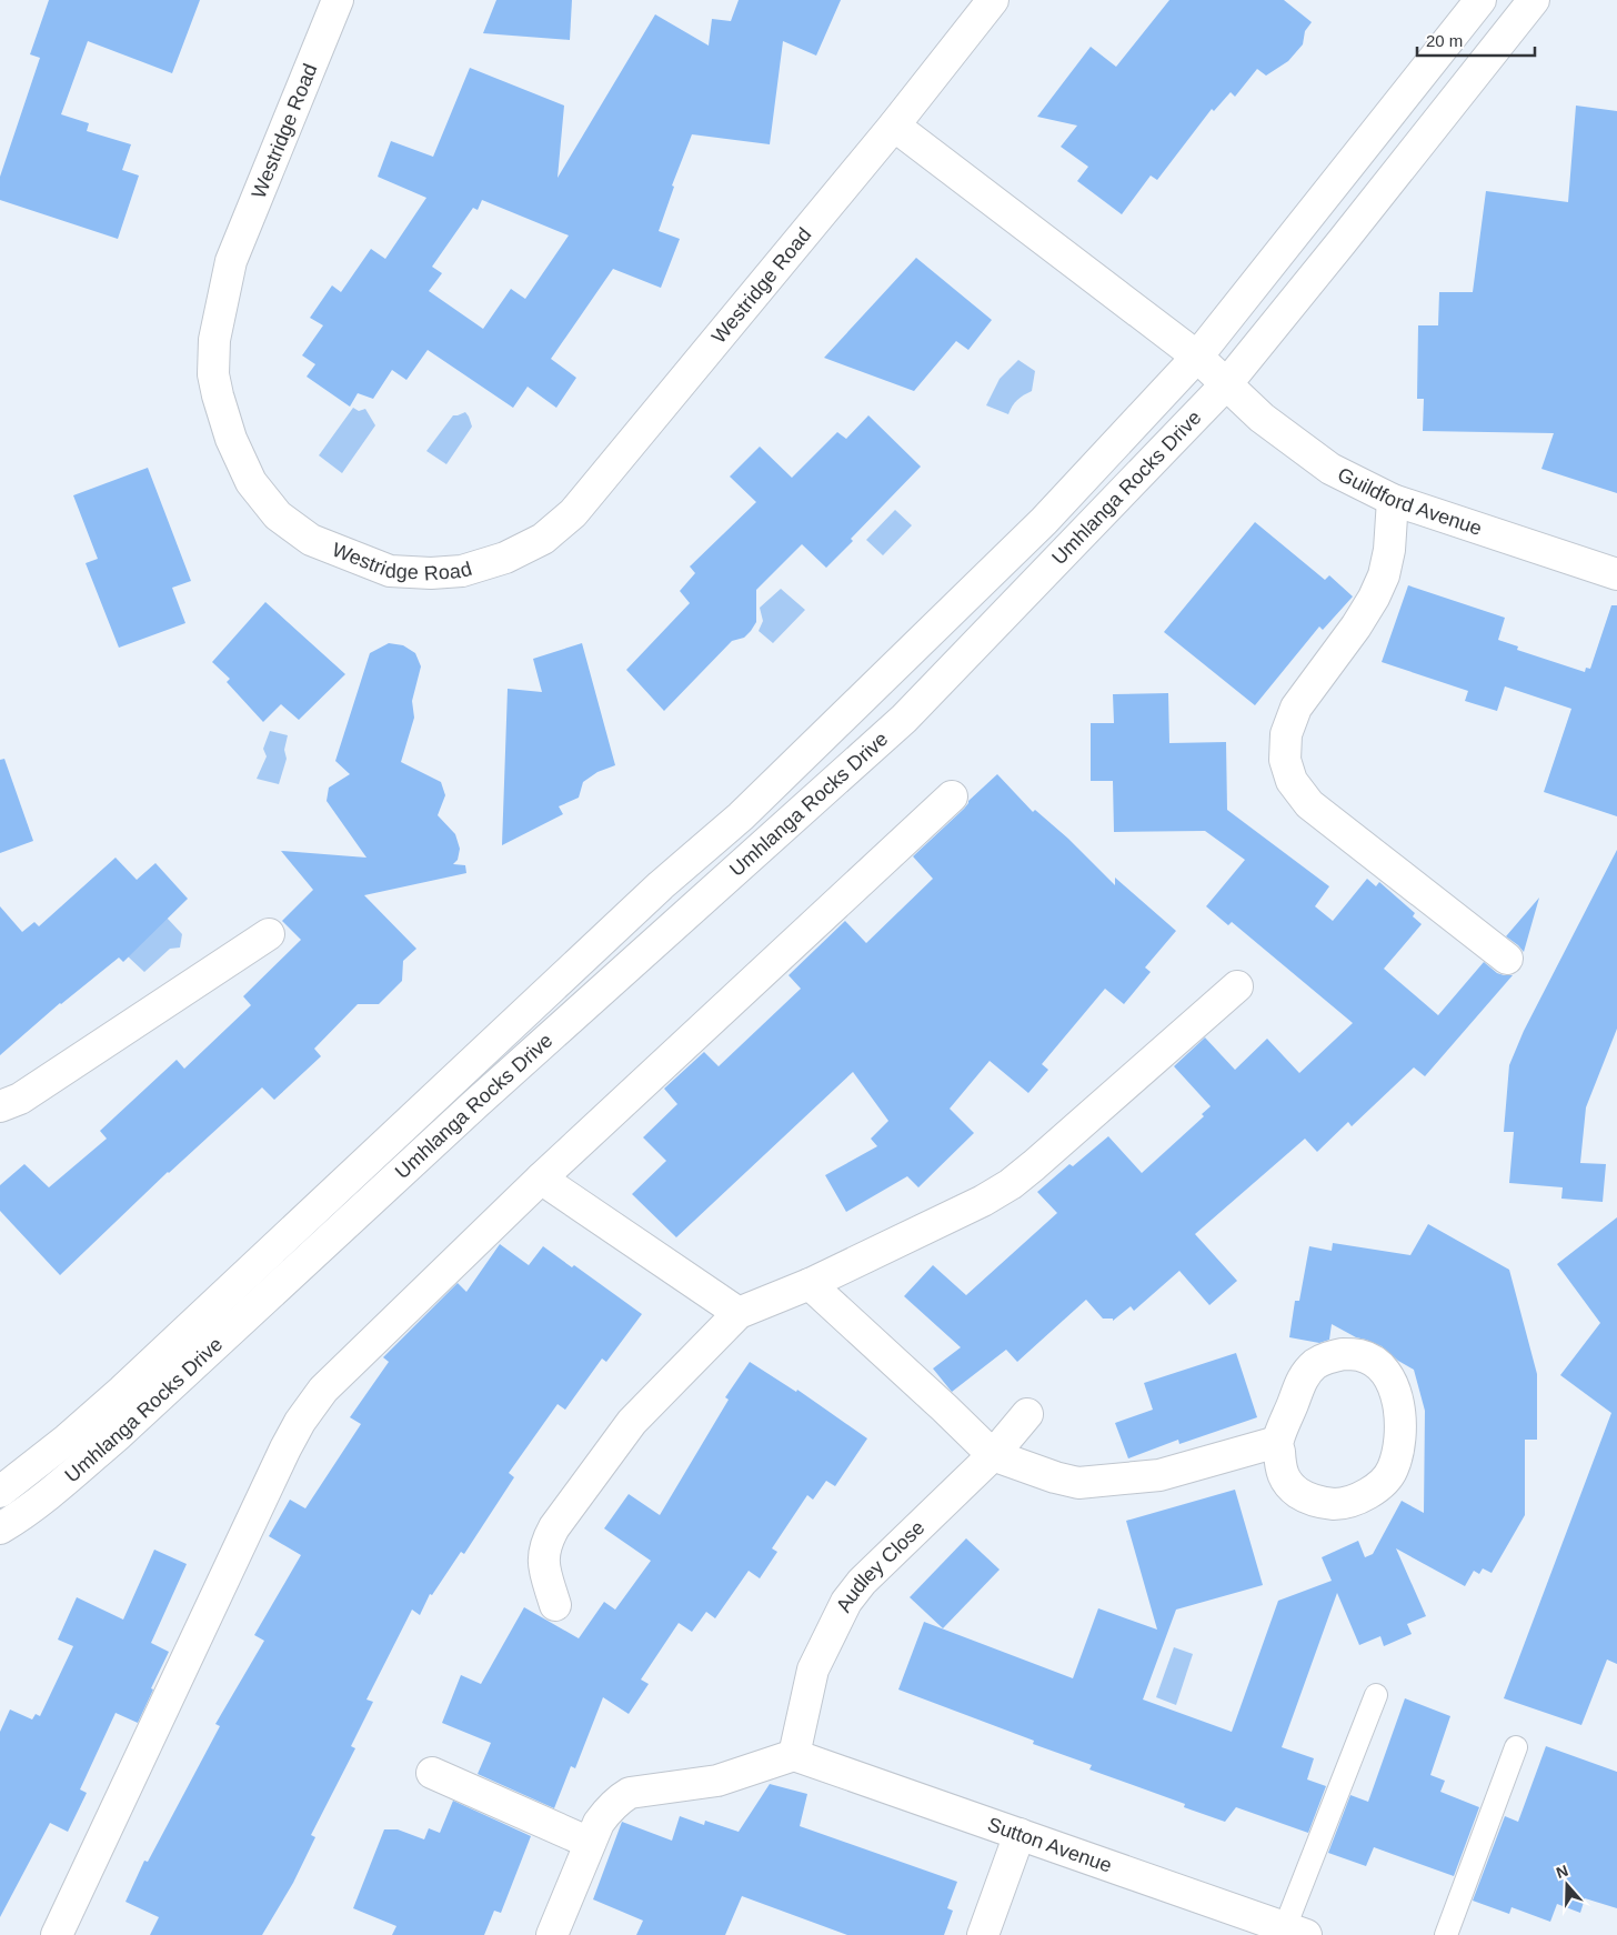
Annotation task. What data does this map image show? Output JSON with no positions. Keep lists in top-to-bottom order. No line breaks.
{"streets":{"street":["Westridge Road","Umhlanga Rocks Drive","Guildford Avenue","Audley Close","Sutton Avenue"]},"crossings":[["Umhlanga Rocks Drive","Guildford Avenue"],["Audley Close","Sutton Avenue"]],"scale_bar":"20 m","north":"top"}
